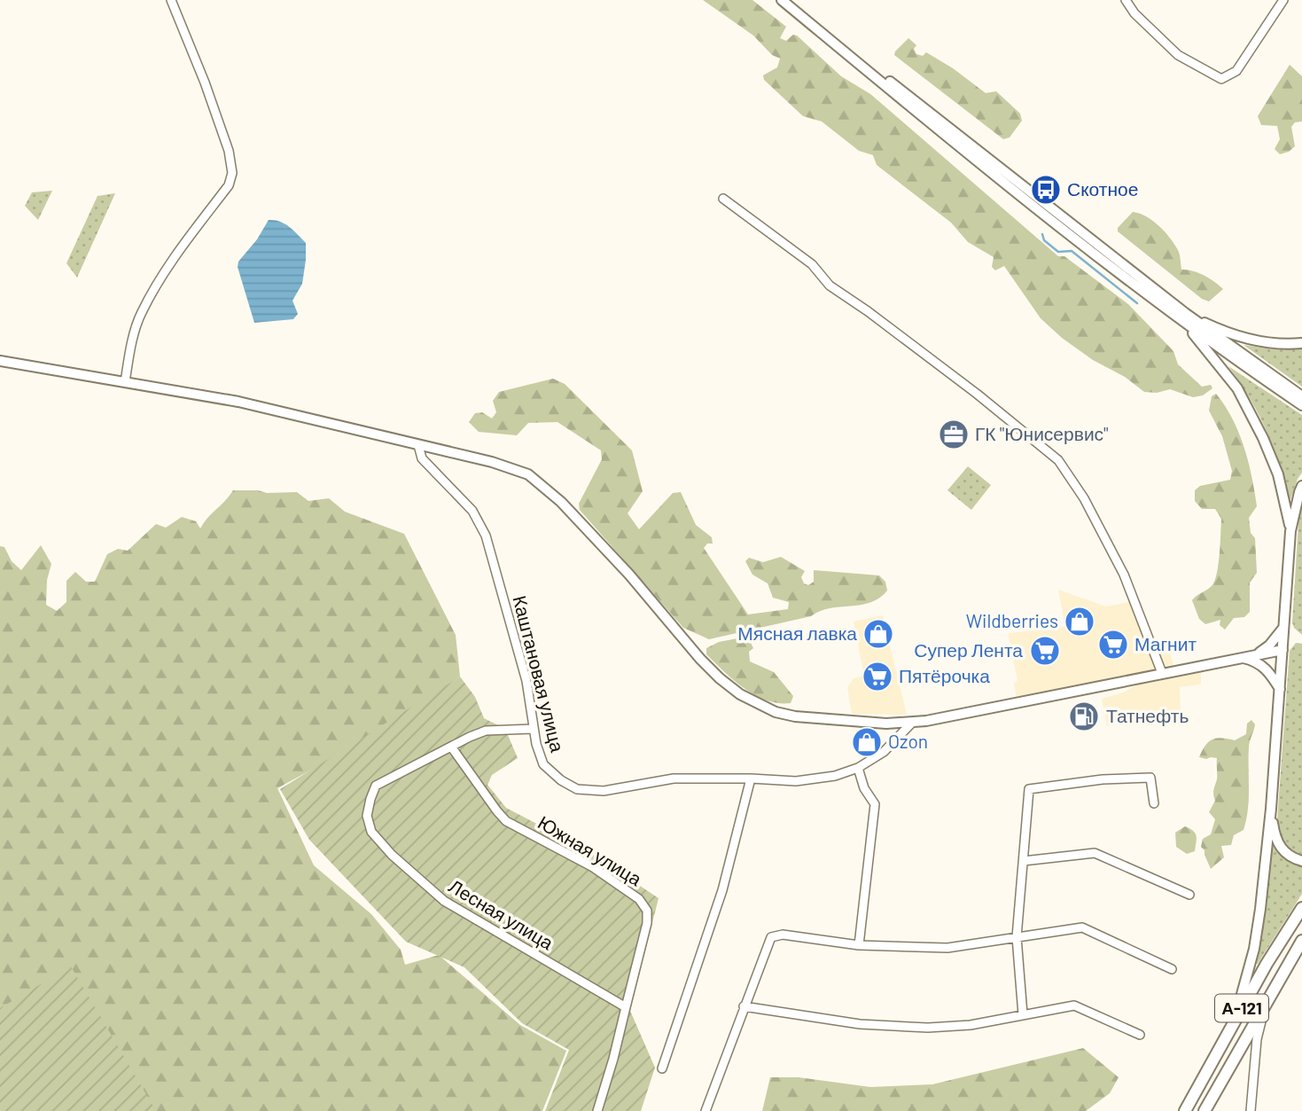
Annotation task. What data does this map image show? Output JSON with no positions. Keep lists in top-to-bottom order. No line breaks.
{"streets":{"highway":["А-121"],"street":["Каштановая улица","Южная улица","Лесная улица"]},"crossings":[["Каштановая улица","Лесная улица"],["Южная улица","Лесная улица"]],"places":{"bus stop":["Скотное"],"office":["ГК \"Юнисервис\""],"shop":["Wildberries","Мясная лавка","Ozon"],"supermarket":["Магнит","Супер Лента","Пятёрочка"],"fuel station":["Татнефть"]}}
